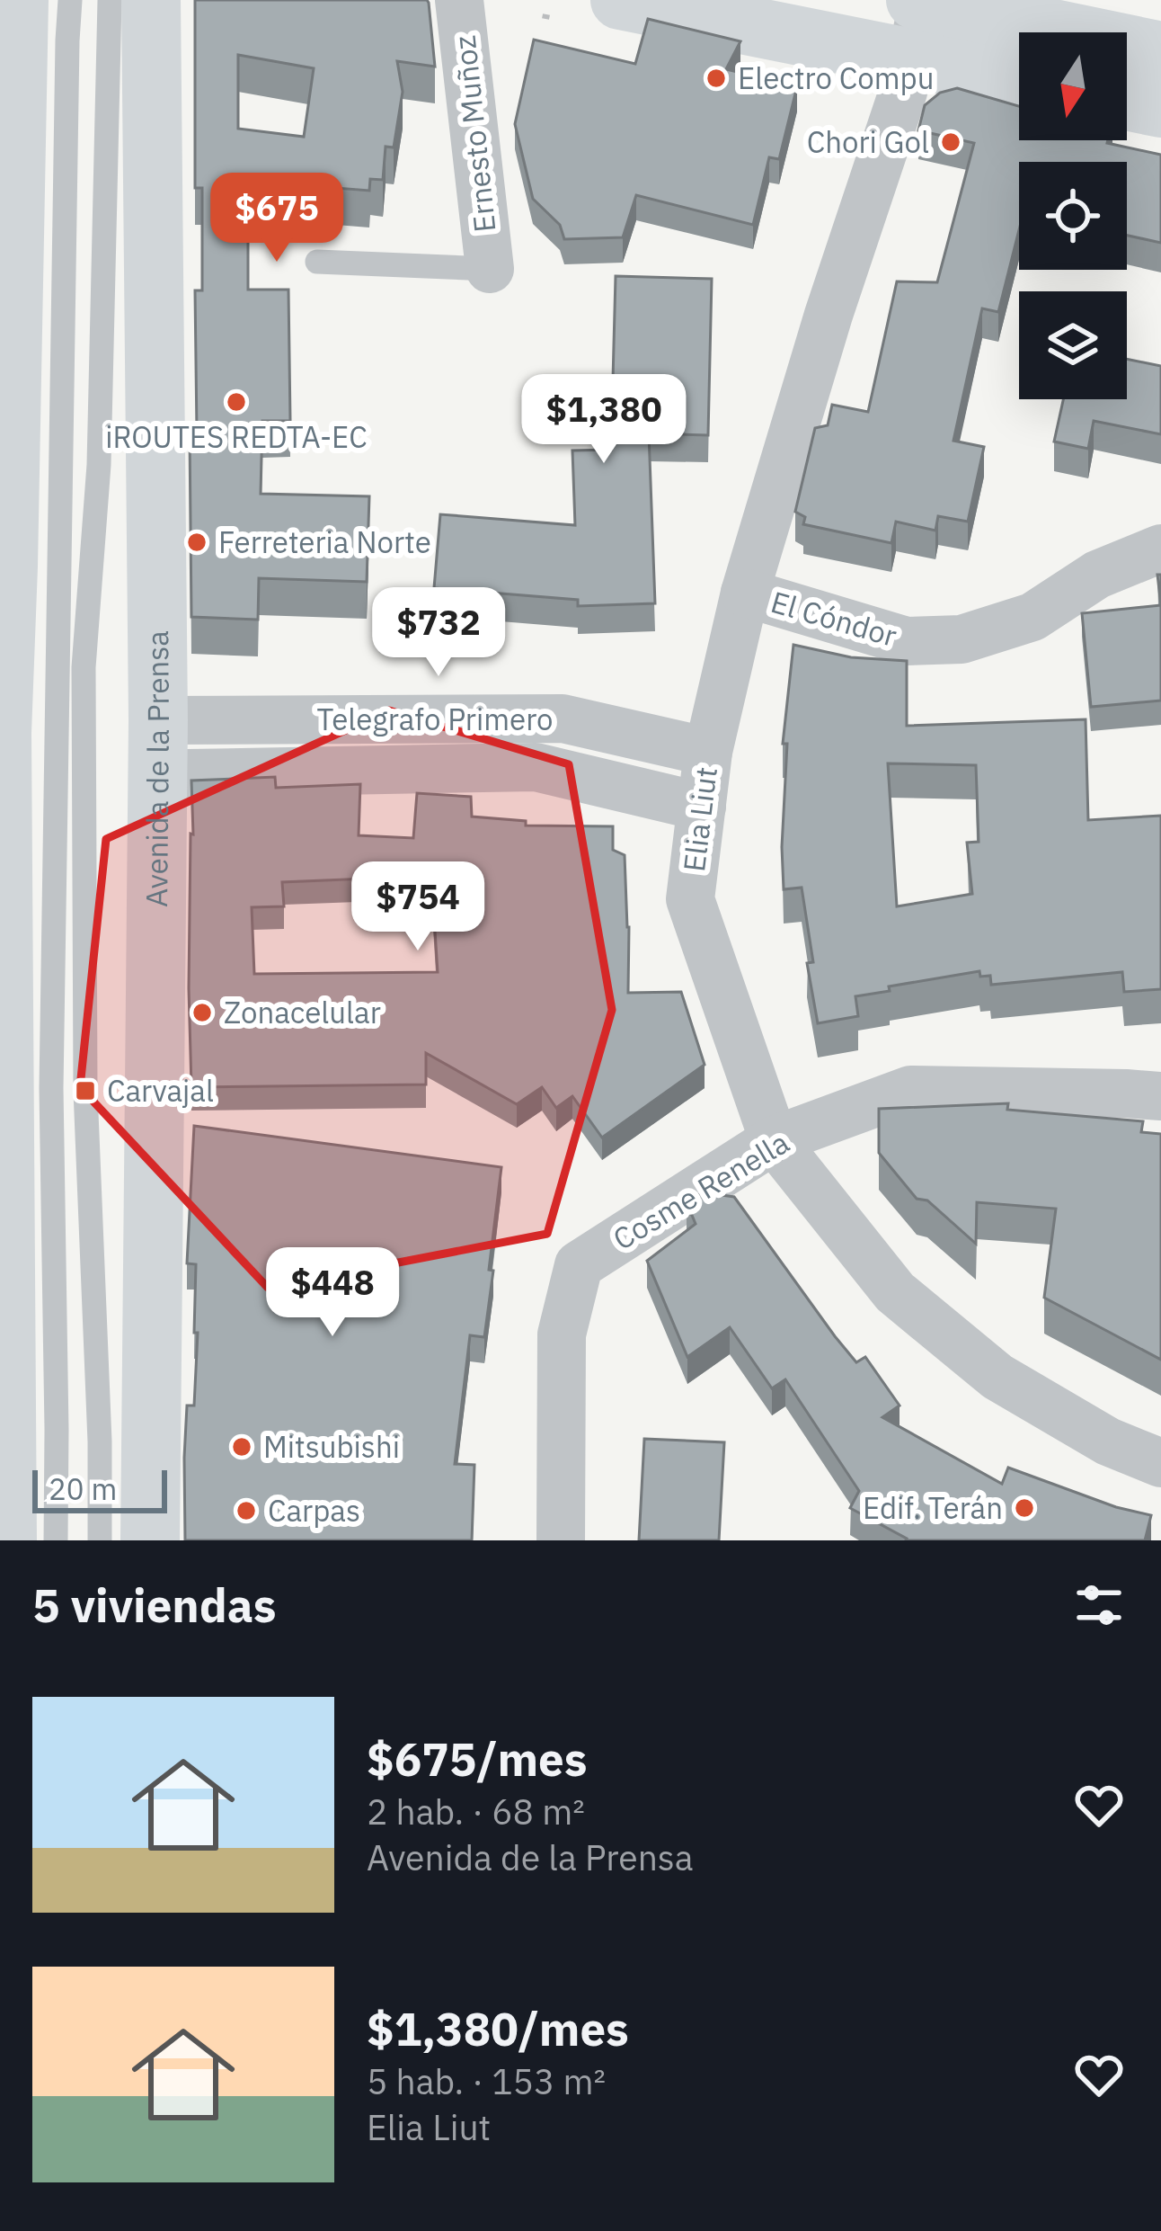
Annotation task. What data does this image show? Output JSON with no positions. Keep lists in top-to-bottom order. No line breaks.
{"streets":{"main road":["Avenida de la Prensa"],"street":["Ernesto Muñoz","El Cóndor","Telegrafo Primero","Elia Liut","Cosme Renella"]},"crossings":[["El Cóndor","Elia Liut"],["Telegrafo Primero","Avenida de la Prensa"],["Telegrafo Primero","Elia Liut"],["Elia Liut","Cosme Renella"]],"places":{"other":["Electro Compu","Chori Gol","iROUTES REDTA-EC","Ferreteria Norte","Zonacelular","Mitsubishi","Edif. Terán","Carpas"],"transit":["Carvajal"]},"scale_bar":"20 m","north":"bottom","page":{"price":["$675","$1,380","$732","$754","$448"],"scale":"20 m","heading":"5 viviendas","list":[{"name":"$675/mes","note":"2 hab. · 68 m² · Avenida de la Prensa"},{"name":"$1,380/mes","note":"5 hab. · 153 m² · Elia Liut"}]}}
